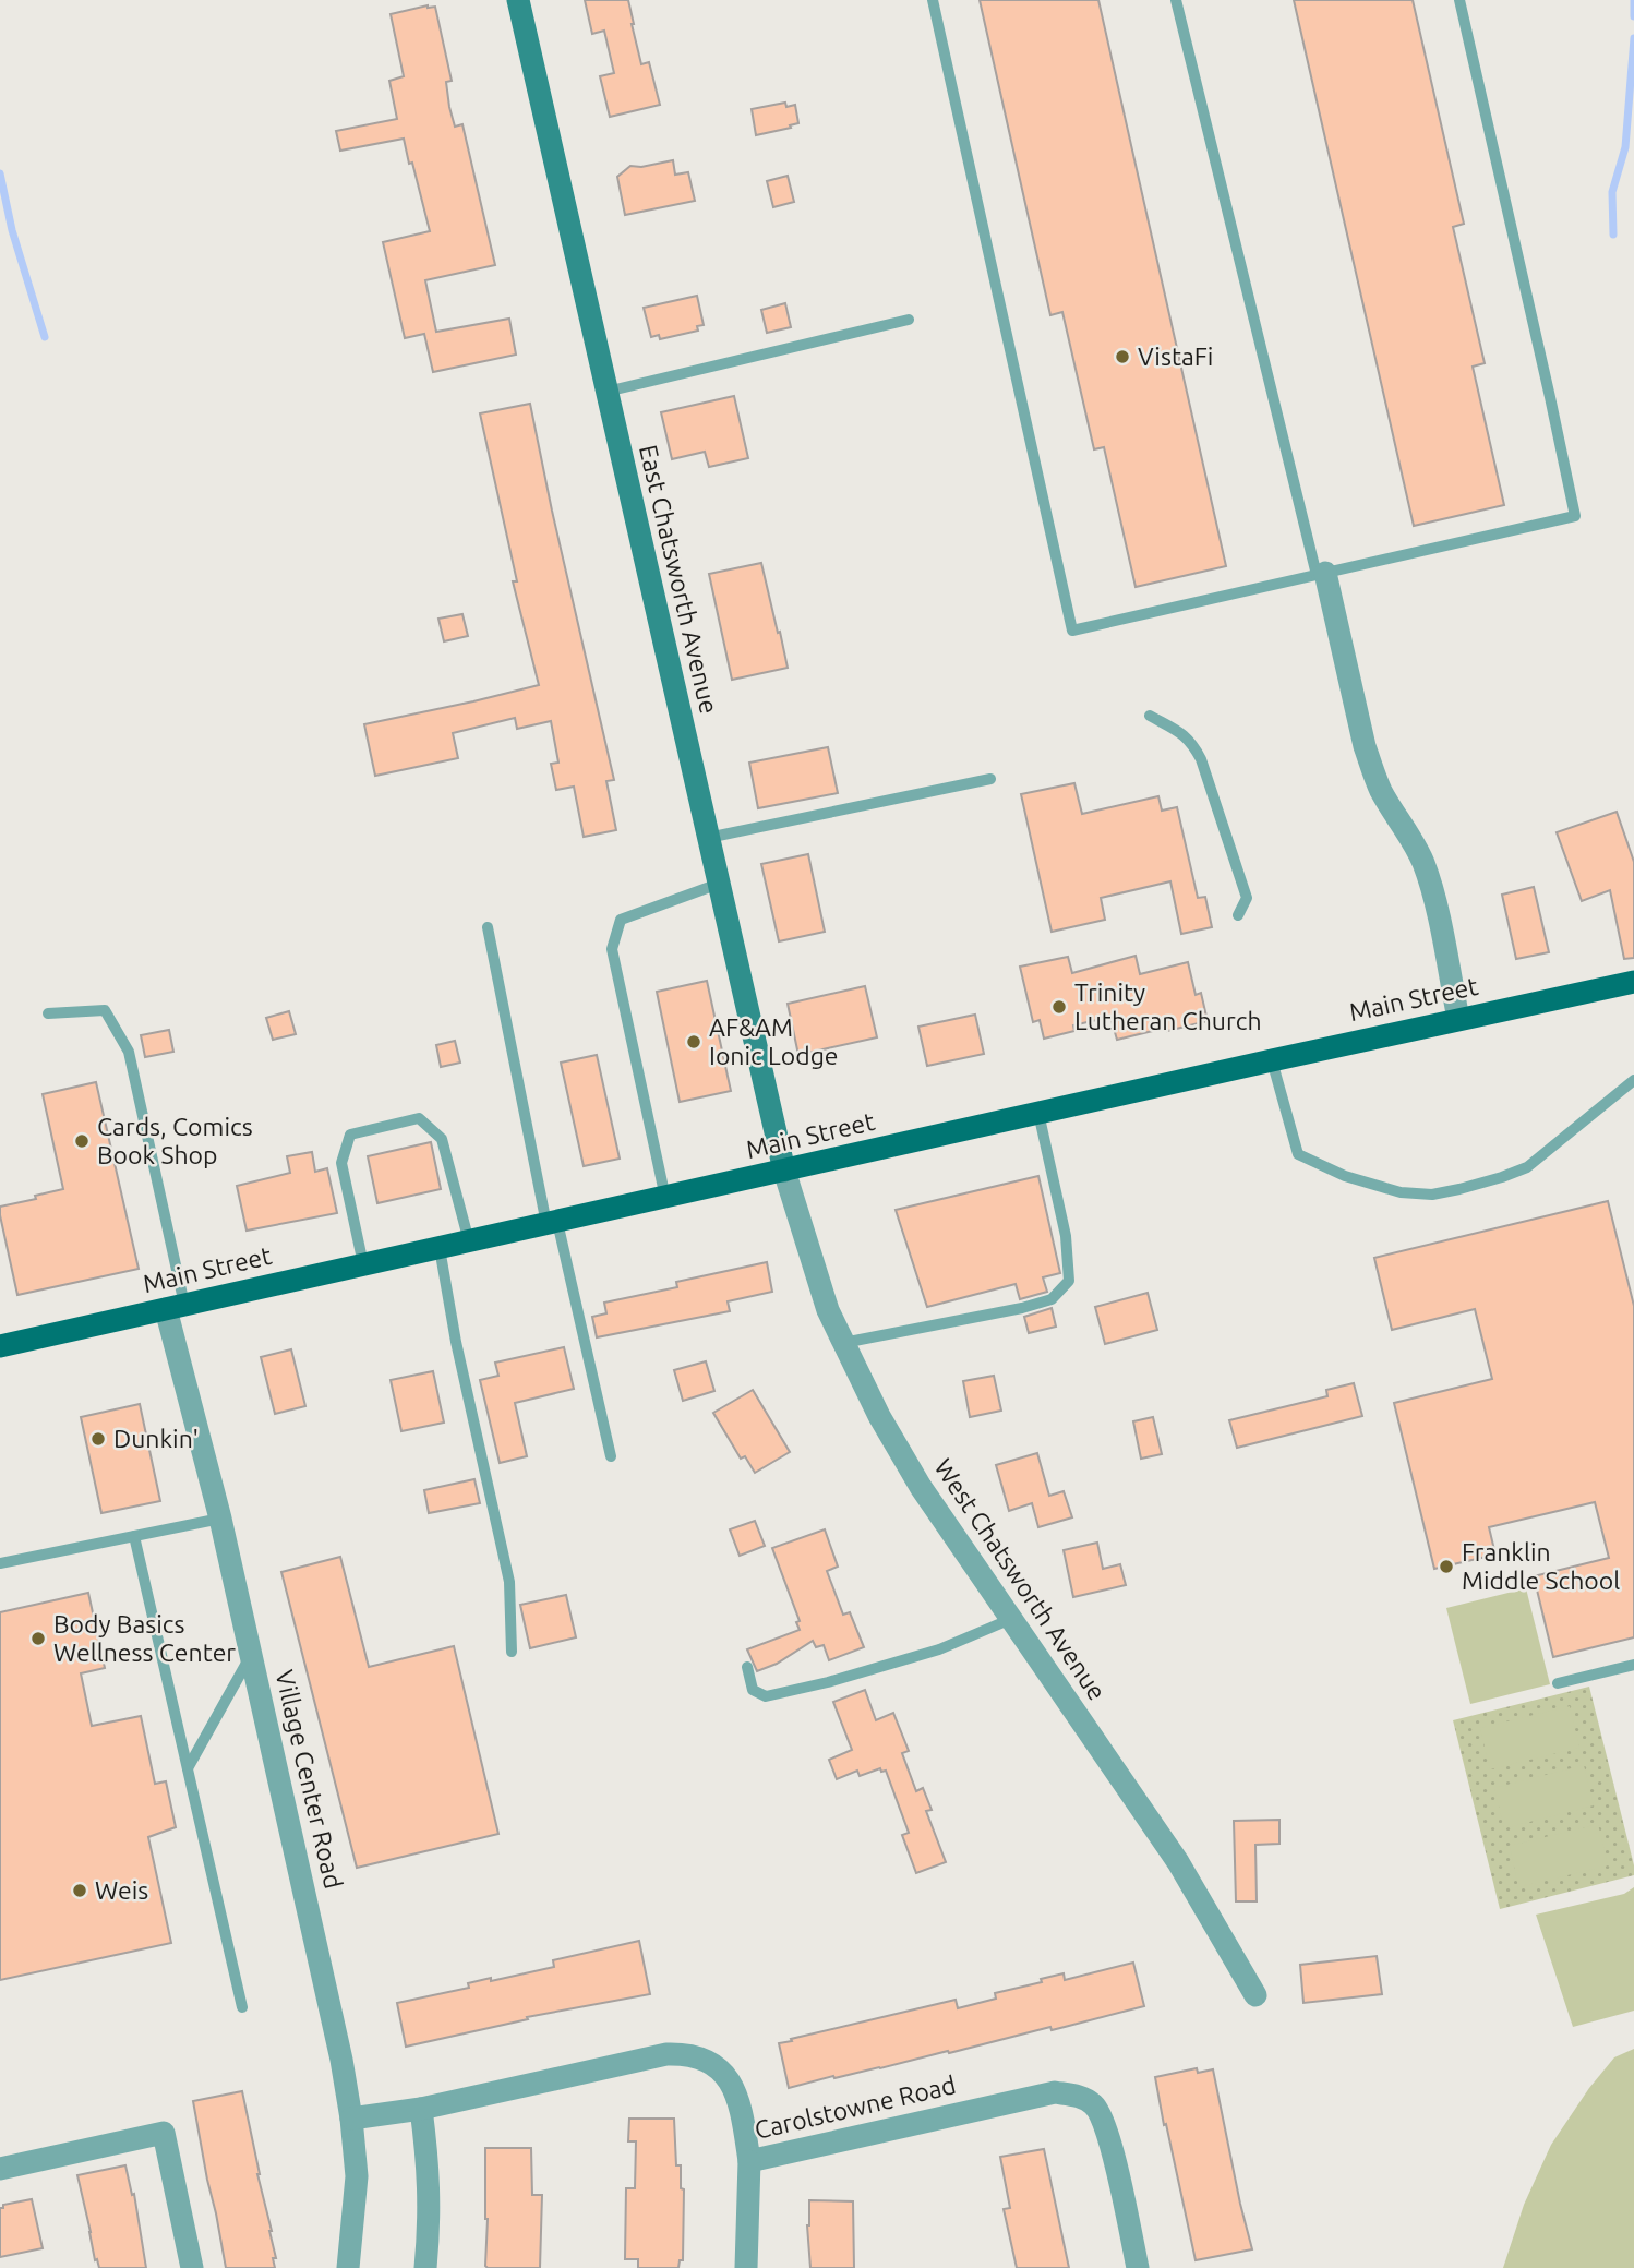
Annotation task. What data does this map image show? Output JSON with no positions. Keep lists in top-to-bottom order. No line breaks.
{"streets":{"main road":["Main Street"],"street":["East Chatsworth Avenue","West Chatsworth Avenue","Village Center Road","Carolstowne Road"]},"crossings":[["East Chatsworth Avenue","Main Street"],["East Chatsworth Avenue","West Chatsworth Avenue"],["Main Street","West Chatsworth Avenue"],["Main Street","Village Center Road"],["Village Center Road","Carolstowne Road"]],"places":["VistaFi","Trinity Lutheran Church","AF&AM Ionic Lodge","Cards, Comics Book Shop","Dunkin'","Franklin Middle School","Body Basics Wellness Center","Weis"]}
